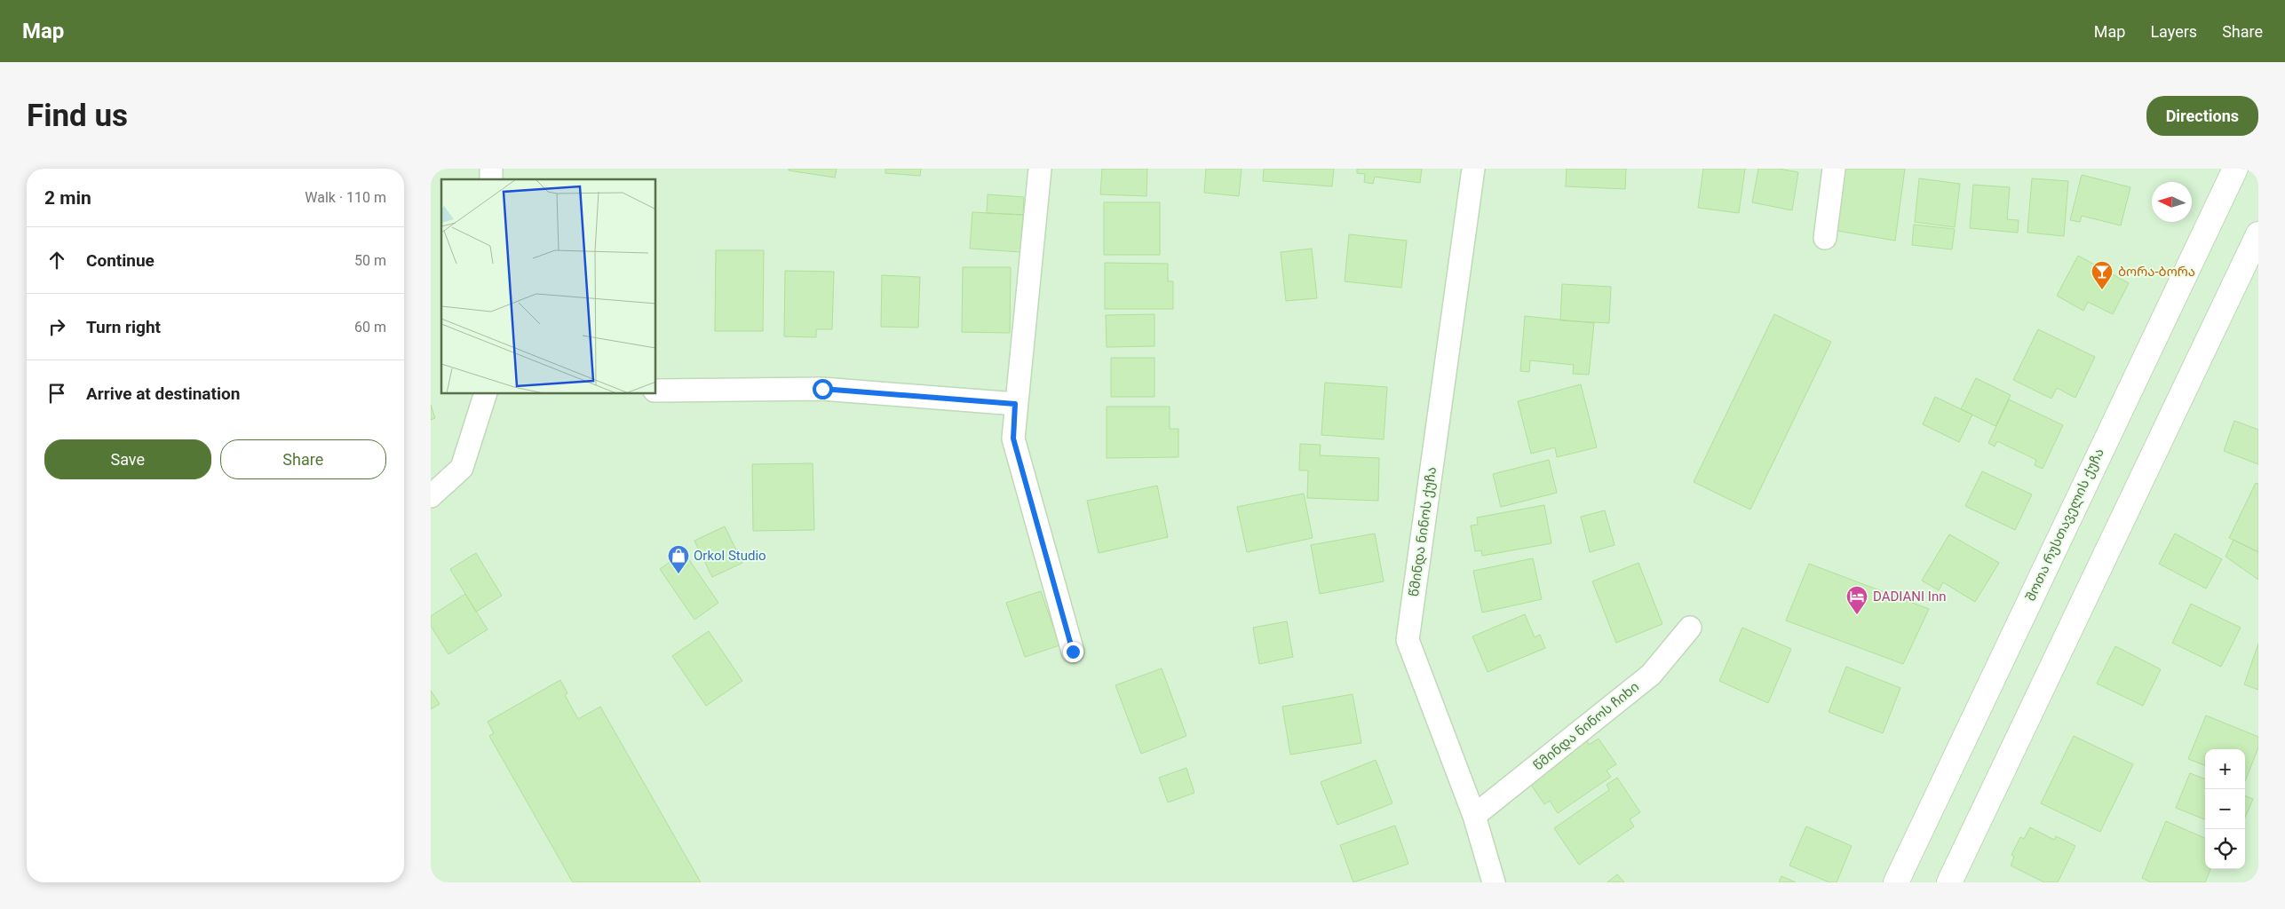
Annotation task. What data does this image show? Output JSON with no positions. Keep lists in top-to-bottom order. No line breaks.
{"streets":{"street":["შოთა რუსთაველის ქუჩა","წმინდა ნინოს ქუჩა","წმინდა ნინოს ჩიხი"]},"crossings":[["წმინდა ნინოს ქუჩა","წმინდა ნინოს ჩიხი"]],"places":{"bar":["ბორა-ბორა"],"shop":["Orkol Studio"],"hotel":["DADIANI Inn"]},"north":"left","page":{"header":"Map","nav":["Map","Layers","Share"],"buttons":["Directions",["Save","Share"]],"title":"Find us","heading":["2 min","Walk · 110 m"],"list":[["Continue","50 m"],["Turn right","60 m"],"Arrive at destination"],"map_buttons":["+","−"]}}
